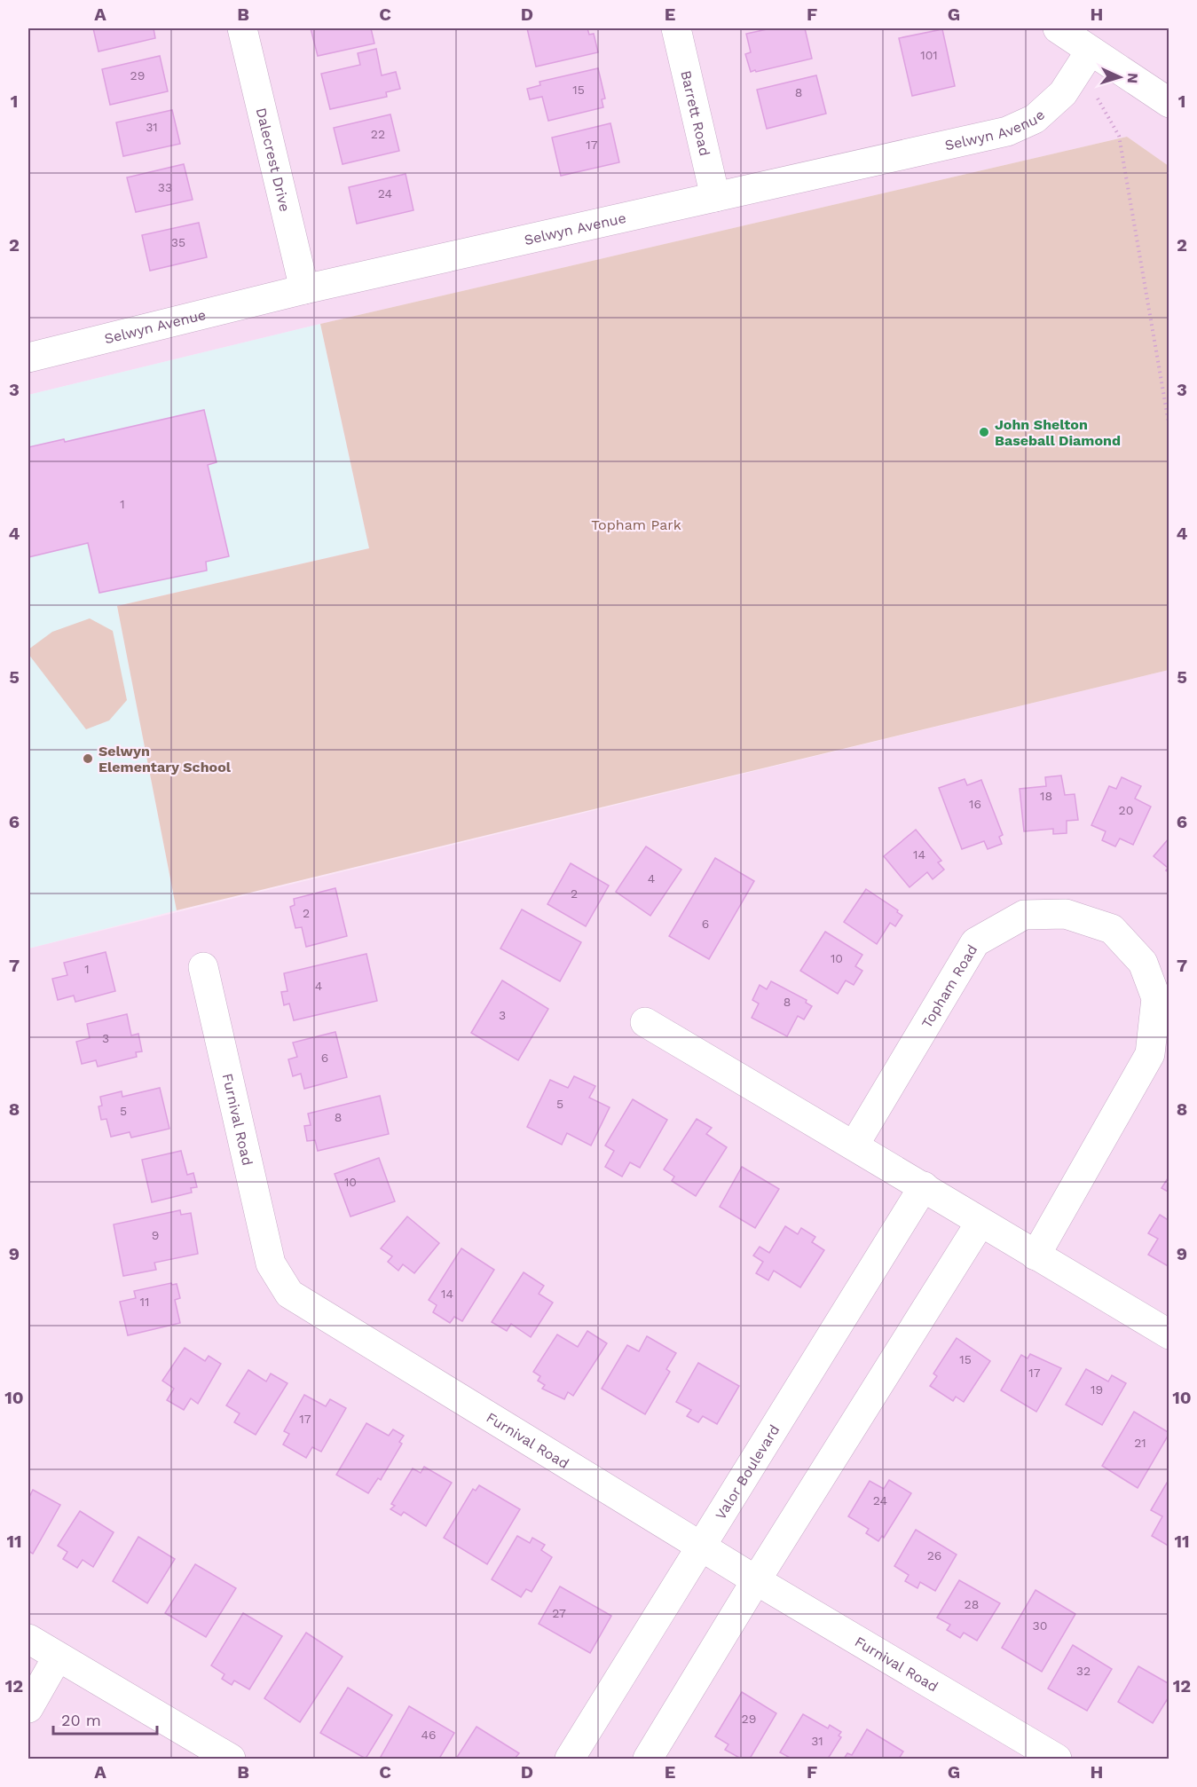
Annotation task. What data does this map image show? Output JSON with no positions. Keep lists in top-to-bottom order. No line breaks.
{"streets":{"street":["Barrett Road","Selwyn Avenue","Dalecrest Drive","Topham Road","Furnival Road","Valor Boulevard"]},"crossings":[["Barrett Road","Selwyn Avenue"],["Selwyn Avenue","Dalecrest Drive"],["Furnival Road","Valor Boulevard"]],"parks":["Topham Park"],"places":["John Shelton Baseball Diamond","Selwyn Elementary School"],"house_numbers":["101","29","15","8","31","22","17","33","24","35","1","18","16","20","14","4","2","2","6","10","1","4","8","3","3","6","5","5","8","10","9","14","11","15","17","19","17","21","24","26","28","27","30","32","29","46","31"],"scale_bar":"20 m","north":"right","grid":{"columns":["A","B","C","D","E","F","G","H"],"rows":["1","2","3","4","5","6","7","8","9","10","11","12"]}}
